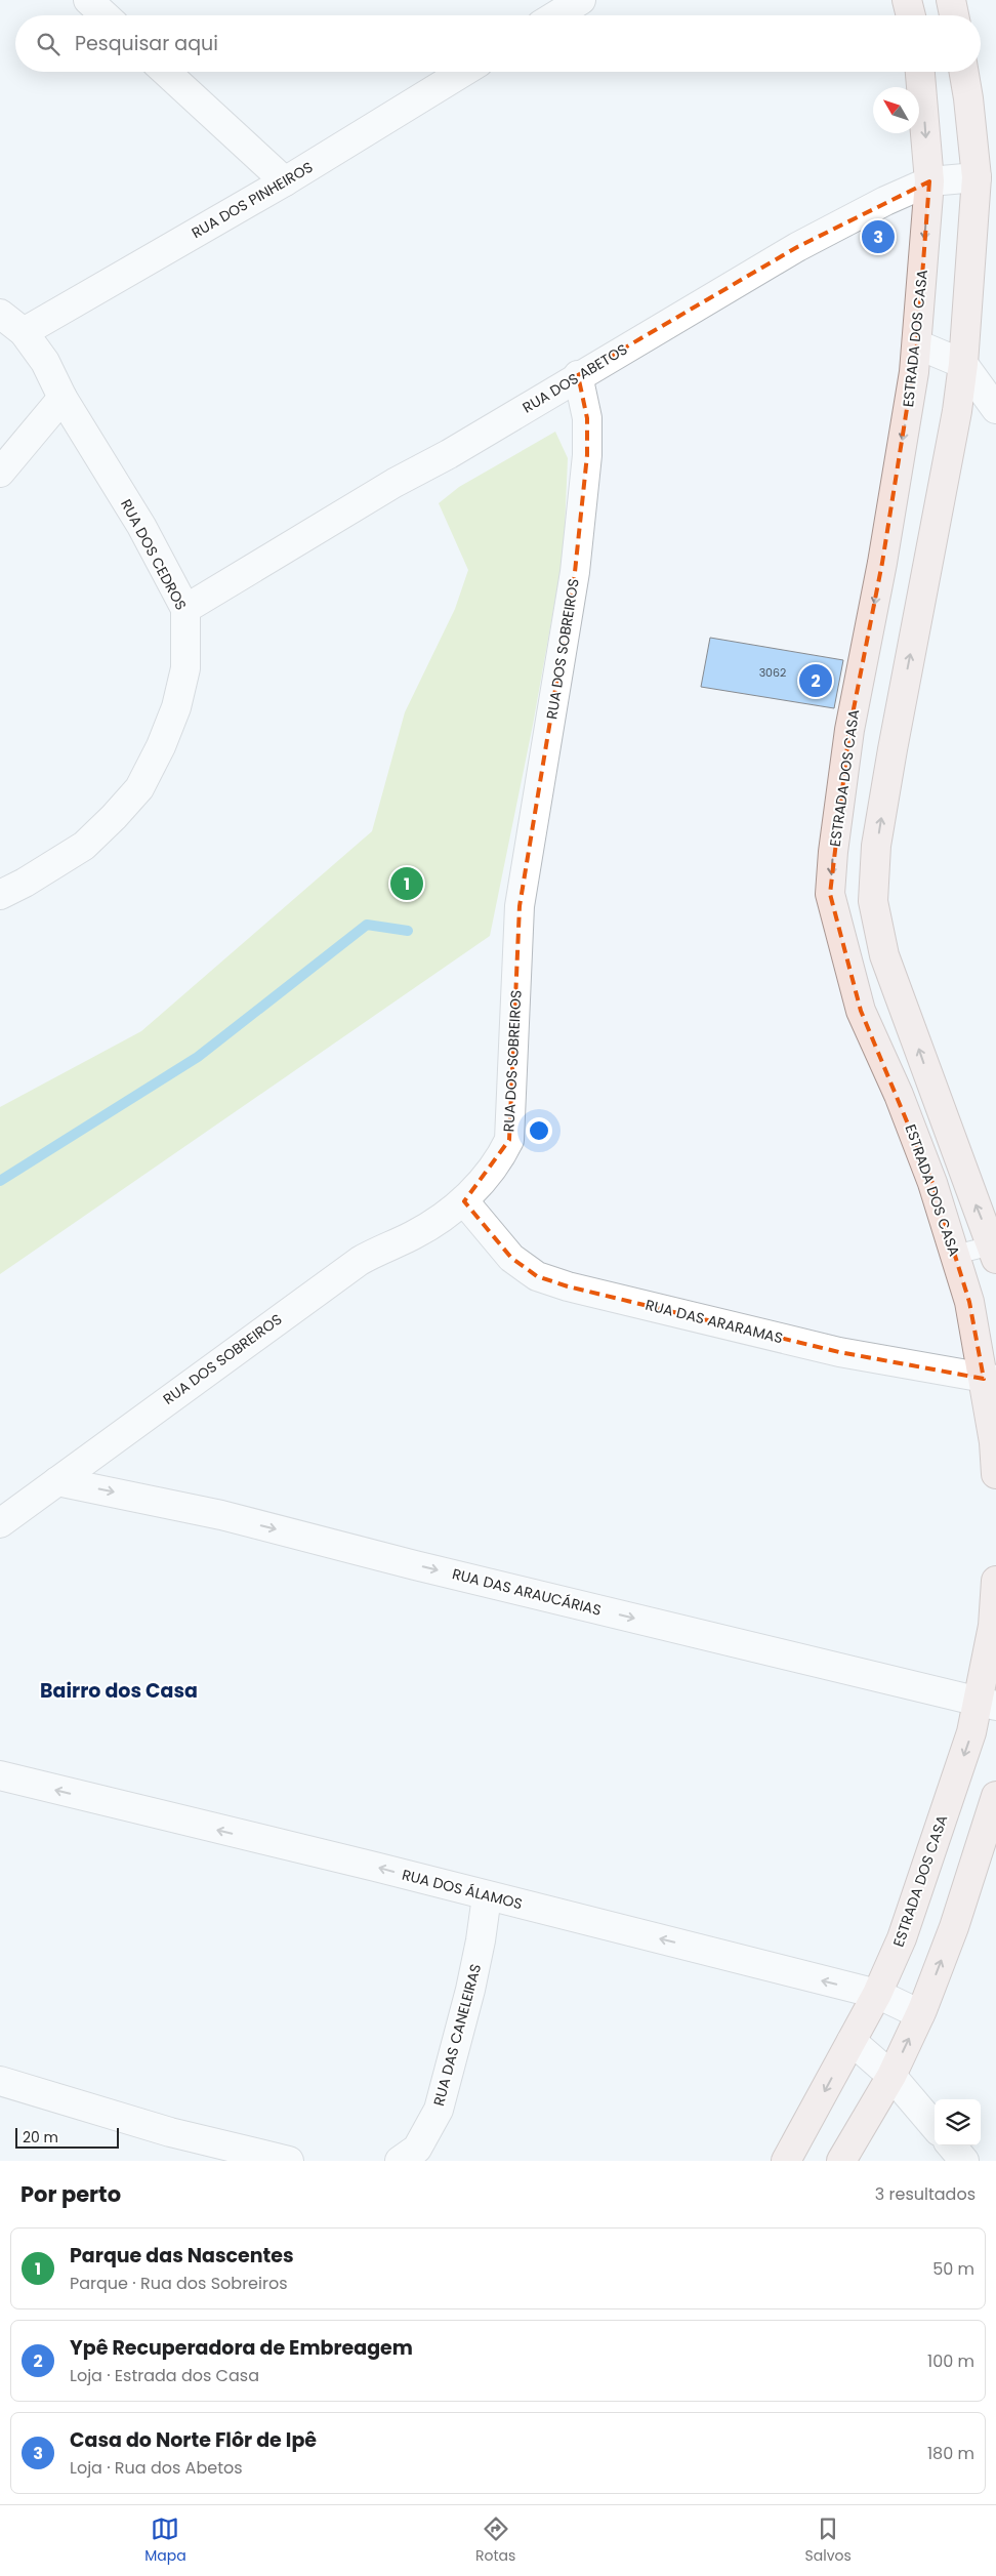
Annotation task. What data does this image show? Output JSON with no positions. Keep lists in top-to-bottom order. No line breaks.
{"streets":{"main road":["ESTRADA DOS CASA"],"street":["RUA DOS PINHEIROS","RUA DOS ABETOS","RUA DOS CEDROS","RUA DOS SOBREIROS","RUA DAS ARARAMAS","RUA DAS ARAUCÁRIAS","RUA DOS ÁLAMOS","RUA DAS CANELEIRAS"]},"crossings":[["RUA DOS PINHEIROS","RUA DOS CEDROS"],["ESTRADA DOS CASA","RUA DOS ABETOS"],["ESTRADA DOS CASA","RUA DAS ARARAMAS"],["ESTRADA DOS CASA","RUA DAS ARAUCÁRIAS"],["ESTRADA DOS CASA","RUA DOS ÁLAMOS"],["RUA DOS ABETOS","RUA DOS CEDROS"],["RUA DOS ABETOS","RUA DOS SOBREIROS"],["RUA DOS SOBREIROS","RUA DAS ARARAMAS"],["RUA DOS SOBREIROS","RUA DAS ARAUCÁRIAS"],["RUA DOS ÁLAMOS","RUA DAS CANELEIRAS"]],"one_way":["RUA DAS ARAUCÁRIAS","RUA DOS ÁLAMOS"],"districts":["Bairro dos Casa"],"house_numbers":["3062"],"scale_bar":"20 m","north":"top left","page":{"search":"Pesquisar aqui","pins":["3","2","1"],"scale":"20 m","heading":["Por perto","3 resultados"],"list":[{"mark":"1","name":"Parque das Nascentes","note":"Parque · Rua dos Sobreiros","value":"50 m"},{"mark":"2","name":"Ypê Recuperadora de Embreagem","note":"Loja · Estrada dos Casa","value":"100 m"},{"mark":"3","name":"Casa do Norte Flôr de Ipê","note":"Loja · Rua dos Abetos","value":"180 m"}],"nav":["Mapa","Rotas","Salvos"]}}
